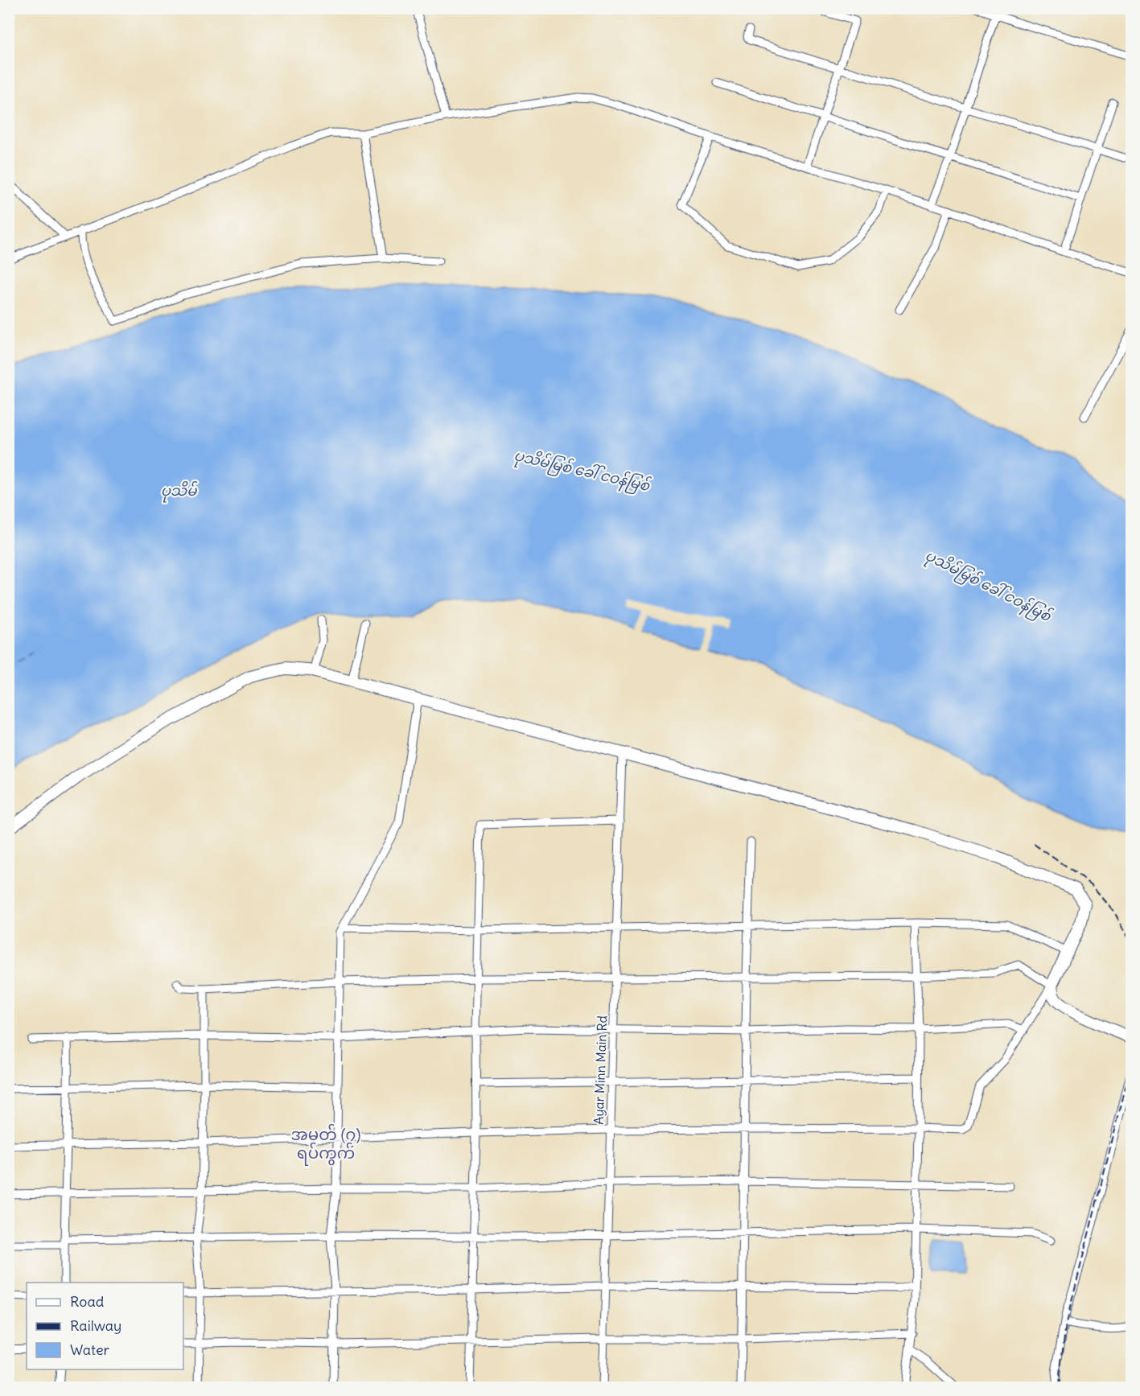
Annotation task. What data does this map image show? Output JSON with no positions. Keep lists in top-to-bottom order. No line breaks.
{"streets":{"street":["Ayar Minn Main Rd"]},"districts":["အမှတ် (၇) ရပ်ကွက်"],"water":["ပုသိမ်မြစ် ခေါ် ငဝန်မြစ်","ပုသိမ်"],"legend":["Road","Railway","Water"]}
